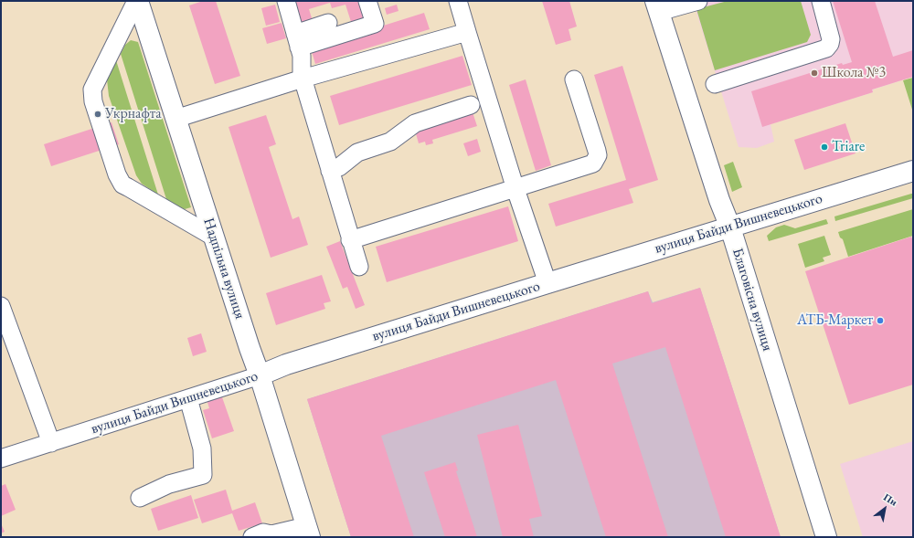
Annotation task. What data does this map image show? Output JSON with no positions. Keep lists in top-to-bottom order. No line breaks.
{"streets":{"main road":["вулиця Байди Вишневецького","Надпільна вулиця","Благовісна вулиця"]},"crossings":[["вулиця Байди Вишневецького","Надпільна вулиця"],["вулиця Байди Вишневецького","Благовісна вулиця"]],"places":["Школа №3","Укрнафта","Triare","АТБ-Маркет"],"north":"top right"}
